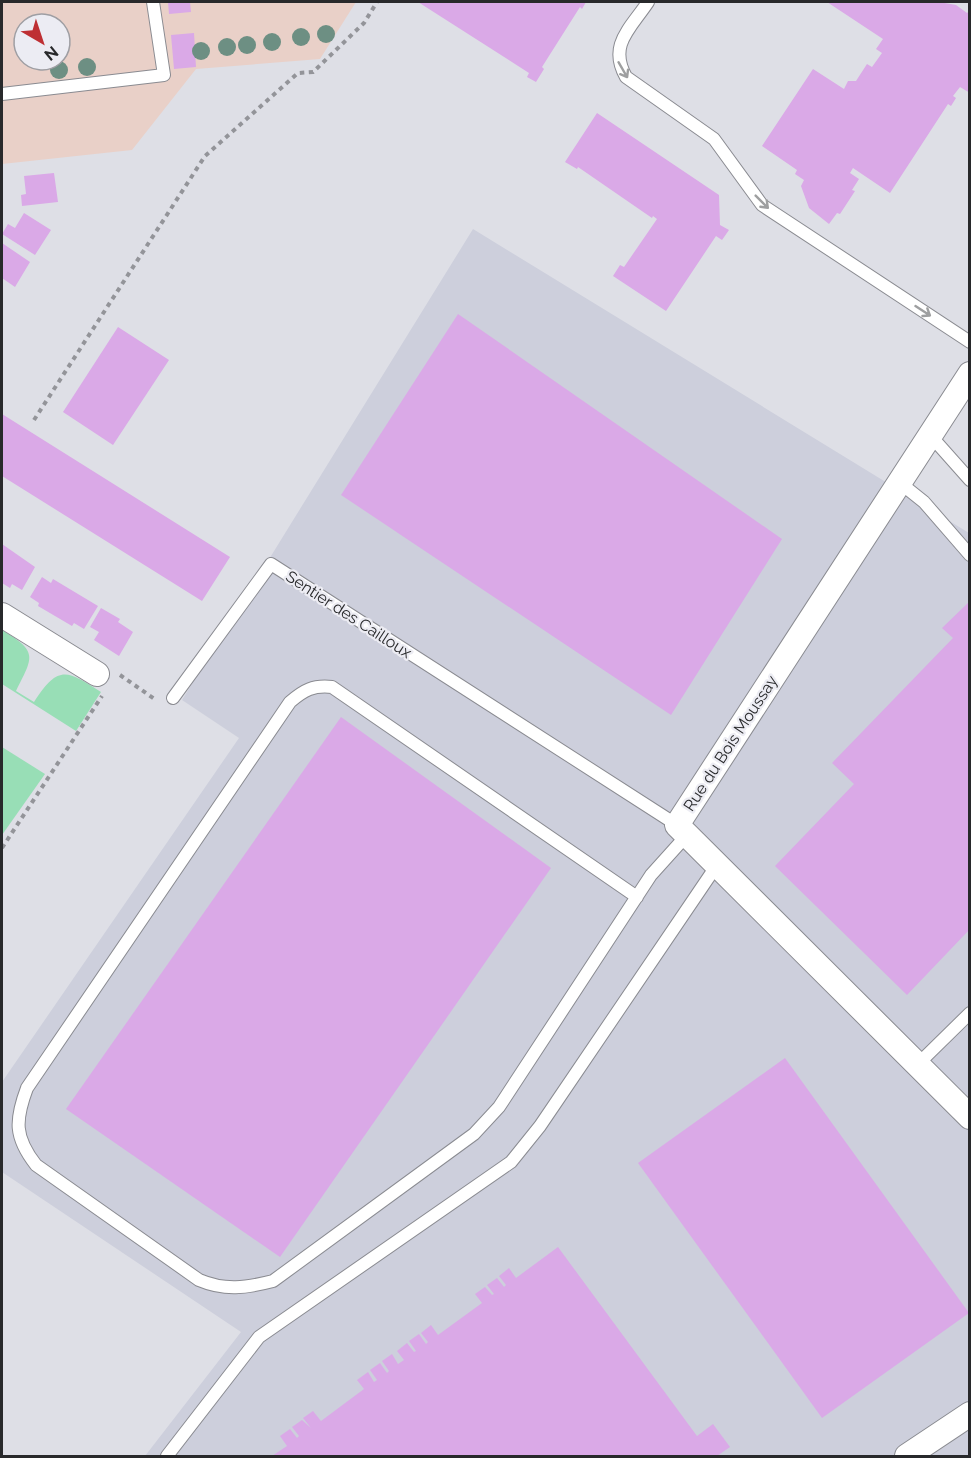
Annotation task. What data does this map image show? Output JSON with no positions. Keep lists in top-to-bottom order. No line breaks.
{"streets":{"street":["Rue du Bois Moussay"],"lane":["Sentier des Cailloux"]},"crossings":[["Sentier des Cailloux","Rue du Bois Moussay"]],"north":"bottom right"}
